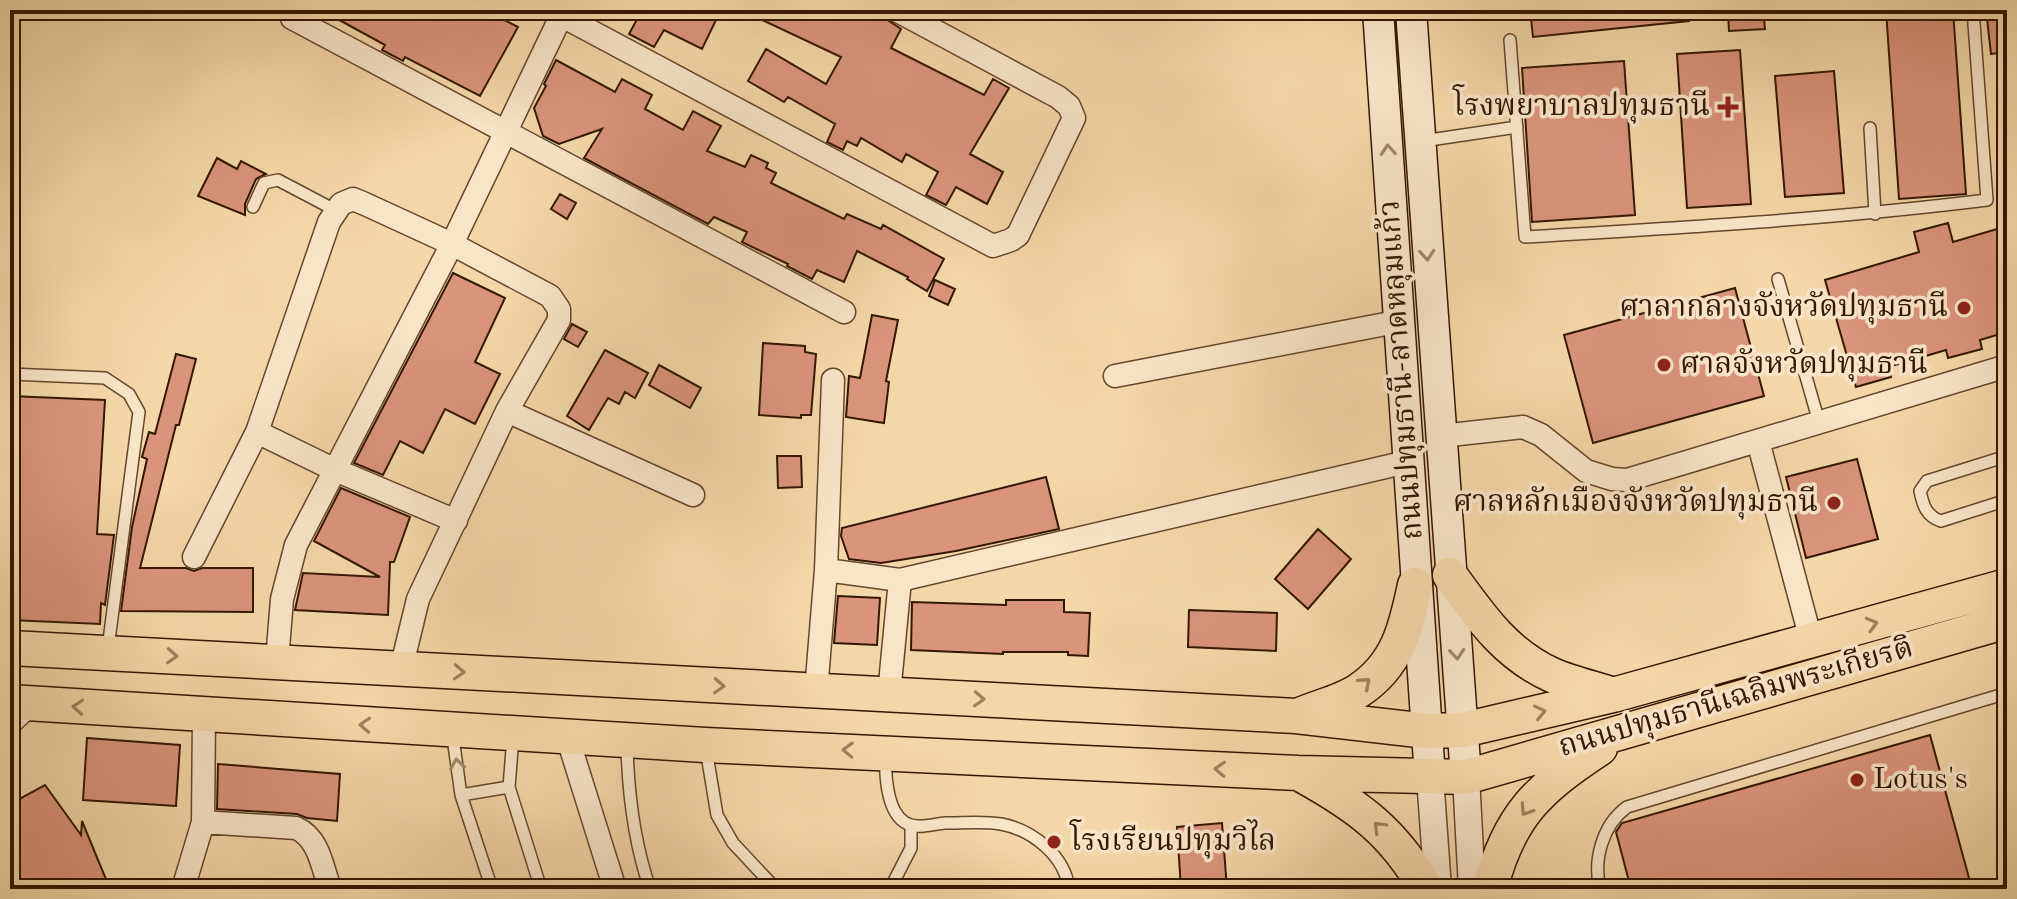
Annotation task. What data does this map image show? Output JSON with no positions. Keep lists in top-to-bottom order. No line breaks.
{"streets":{"main road":["ถนนปทุมธานี-ลาดหลุมแก้ว","ถนนปทุมธานีเฉลิมพระเกียรติ"]},"crossings":[["ถนนปทุมธานี-ลาดหลุมแก้ว","ถนนปทุมธานีเฉลิมพระเกียรติ"]],"places":{"health":["โรงพยาบาลปทุมธานี"],"other":["ศาลากลางจังหวัดปทุมธานี","ศาลจังหวัดปทุมธานี","ศาลหลักเมืองจังหวัดปทุมธานี","Lotus's","โรงเรียนปทุมวิไล"]}}
